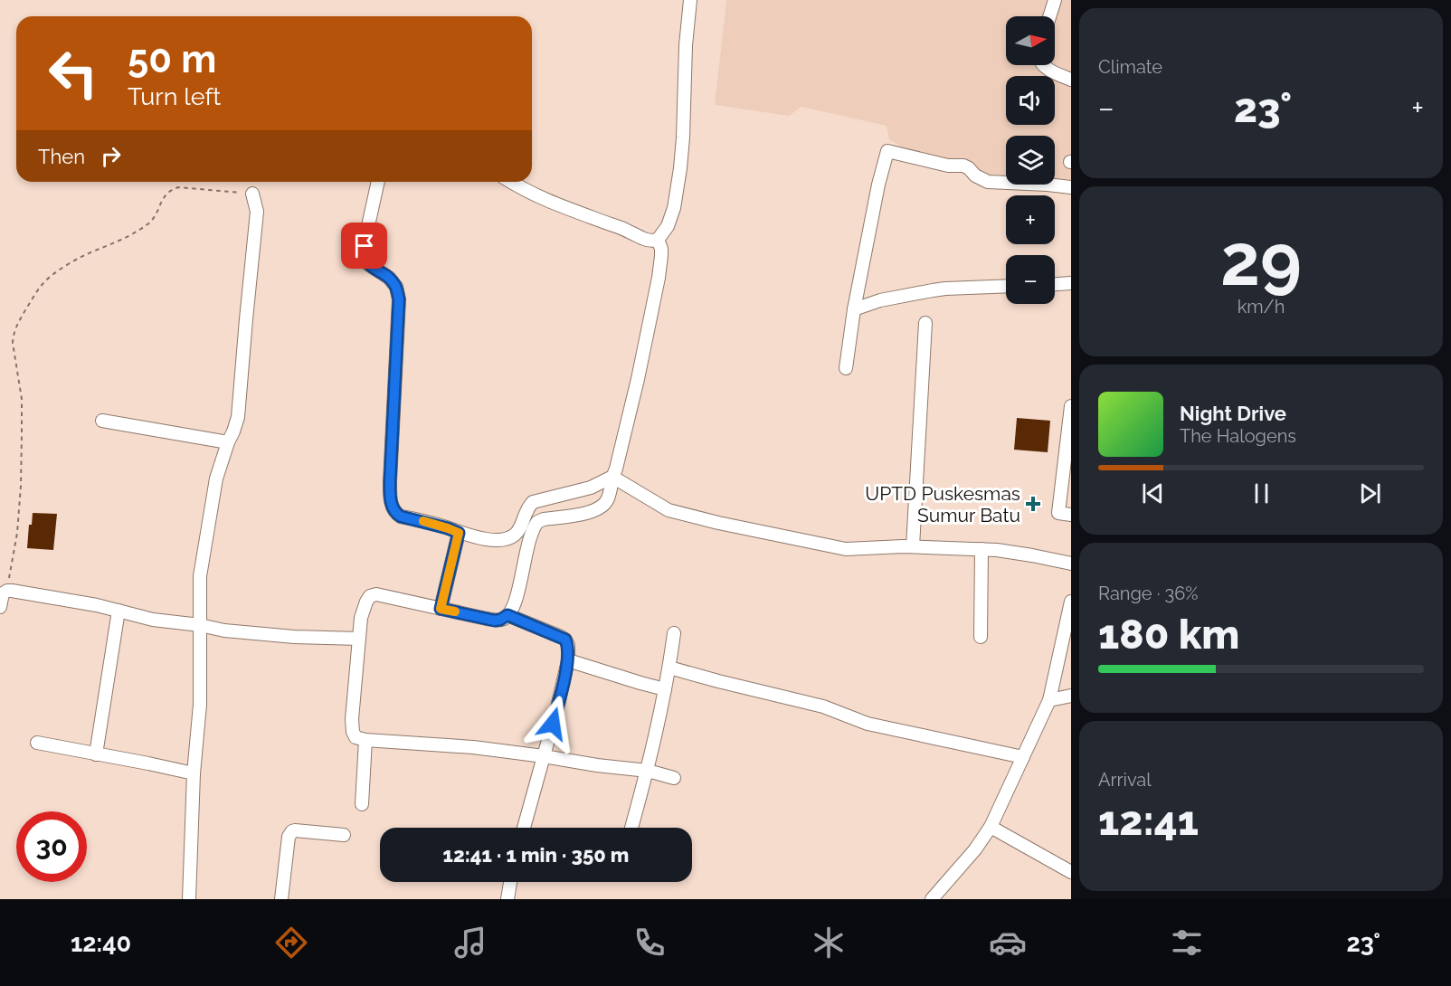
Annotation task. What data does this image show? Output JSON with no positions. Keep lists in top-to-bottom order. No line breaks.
{"places":{"health":["UPTD Puskesmas Sumur Batu"]},"north":"right","page":{"tile":["Climate",["29","km/h"],["Range · 36%","180 km"],["Arrival","12:41"]],"map_buttons":["+","−"],"turn":["50 m","Turn left"],"heat":["−","23°","+"],"then":"Then","song":["Night Drive","The Halogens"],"limit":"30","trip":"12:41 · 1 min · 350 m","tabs":["12:40","23°"]}}
